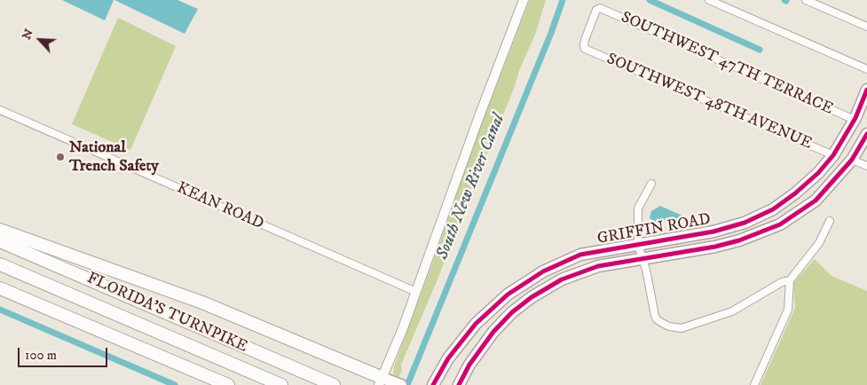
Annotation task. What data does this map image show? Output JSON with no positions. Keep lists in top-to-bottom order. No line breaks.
{"streets":{"highway":["FLORIDA'S TURNPIKE"],"main road":["GRIFFIN ROAD"],"street":["SOUTHWEST 47TH TERRACE","SOUTHWEST 48TH AVENUE","KEAN ROAD"]},"crossings":[["SOUTHWEST 47TH TERRACE","SOUTHWEST 48TH AVENUE"],["SOUTHWEST 47TH TERRACE","GRIFFIN ROAD"],["SOUTHWEST 48TH AVENUE","GRIFFIN ROAD"]],"water":["South New River Canal"],"places":["National Trench Safety"],"scale_bar":"100 m","north":"top left"}
